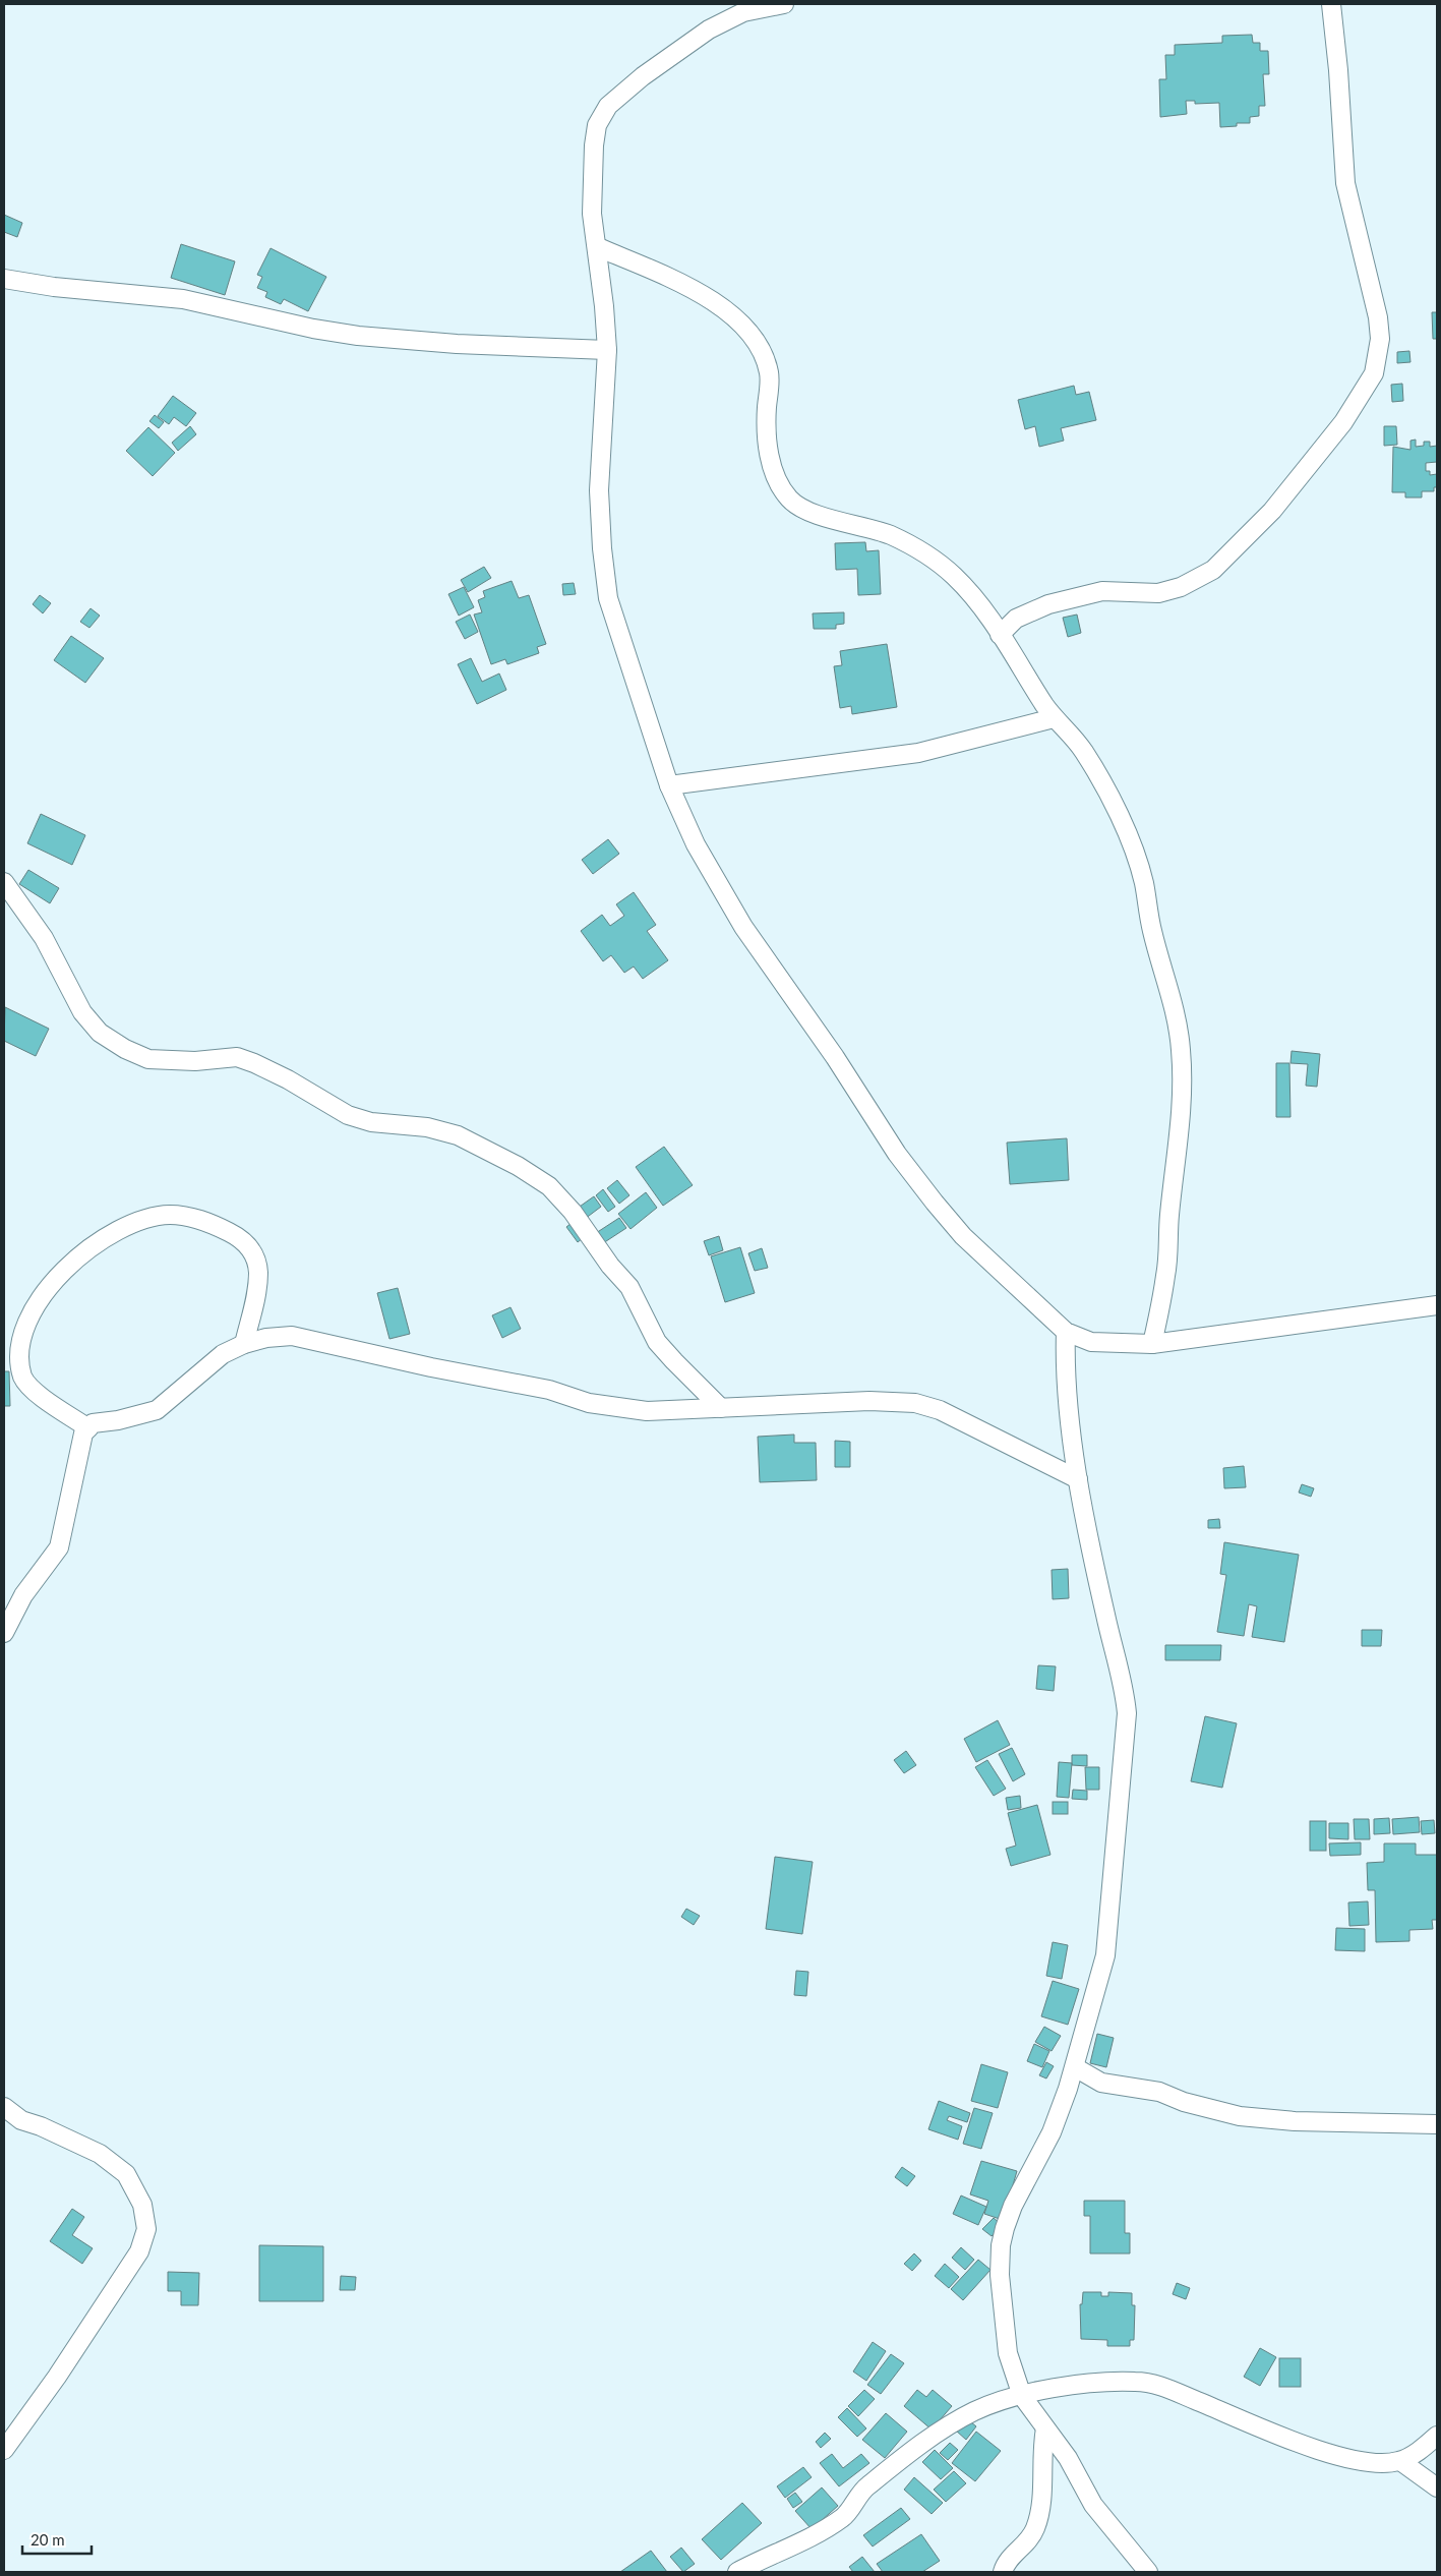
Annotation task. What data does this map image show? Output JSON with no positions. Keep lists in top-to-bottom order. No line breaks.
{"scale_bar":"20 m"}
